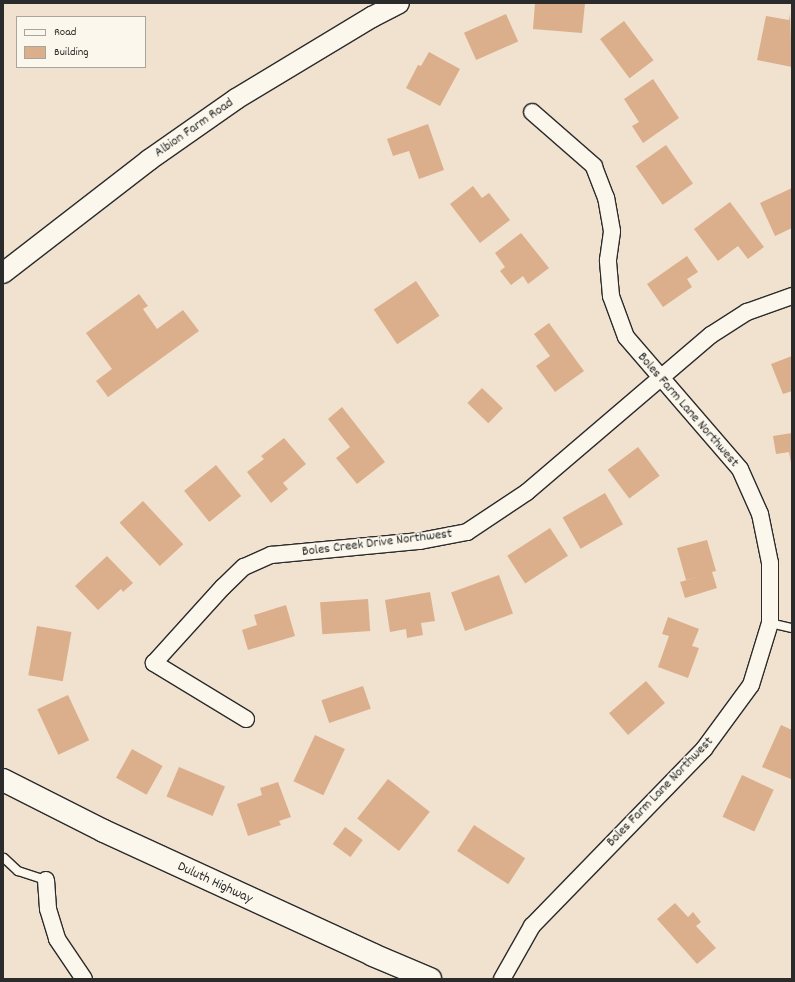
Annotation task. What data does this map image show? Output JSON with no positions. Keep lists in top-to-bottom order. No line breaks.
{"streets":{"main road":["Duluth Highway"],"street":["Albion Farm Road","Boles Farm Lane Northwest","Boles Creek Drive Northwest"]},"crossings":[["Boles Farm Lane Northwest","Boles Creek Drive Northwest"]],"legend":["Road","Building"]}
